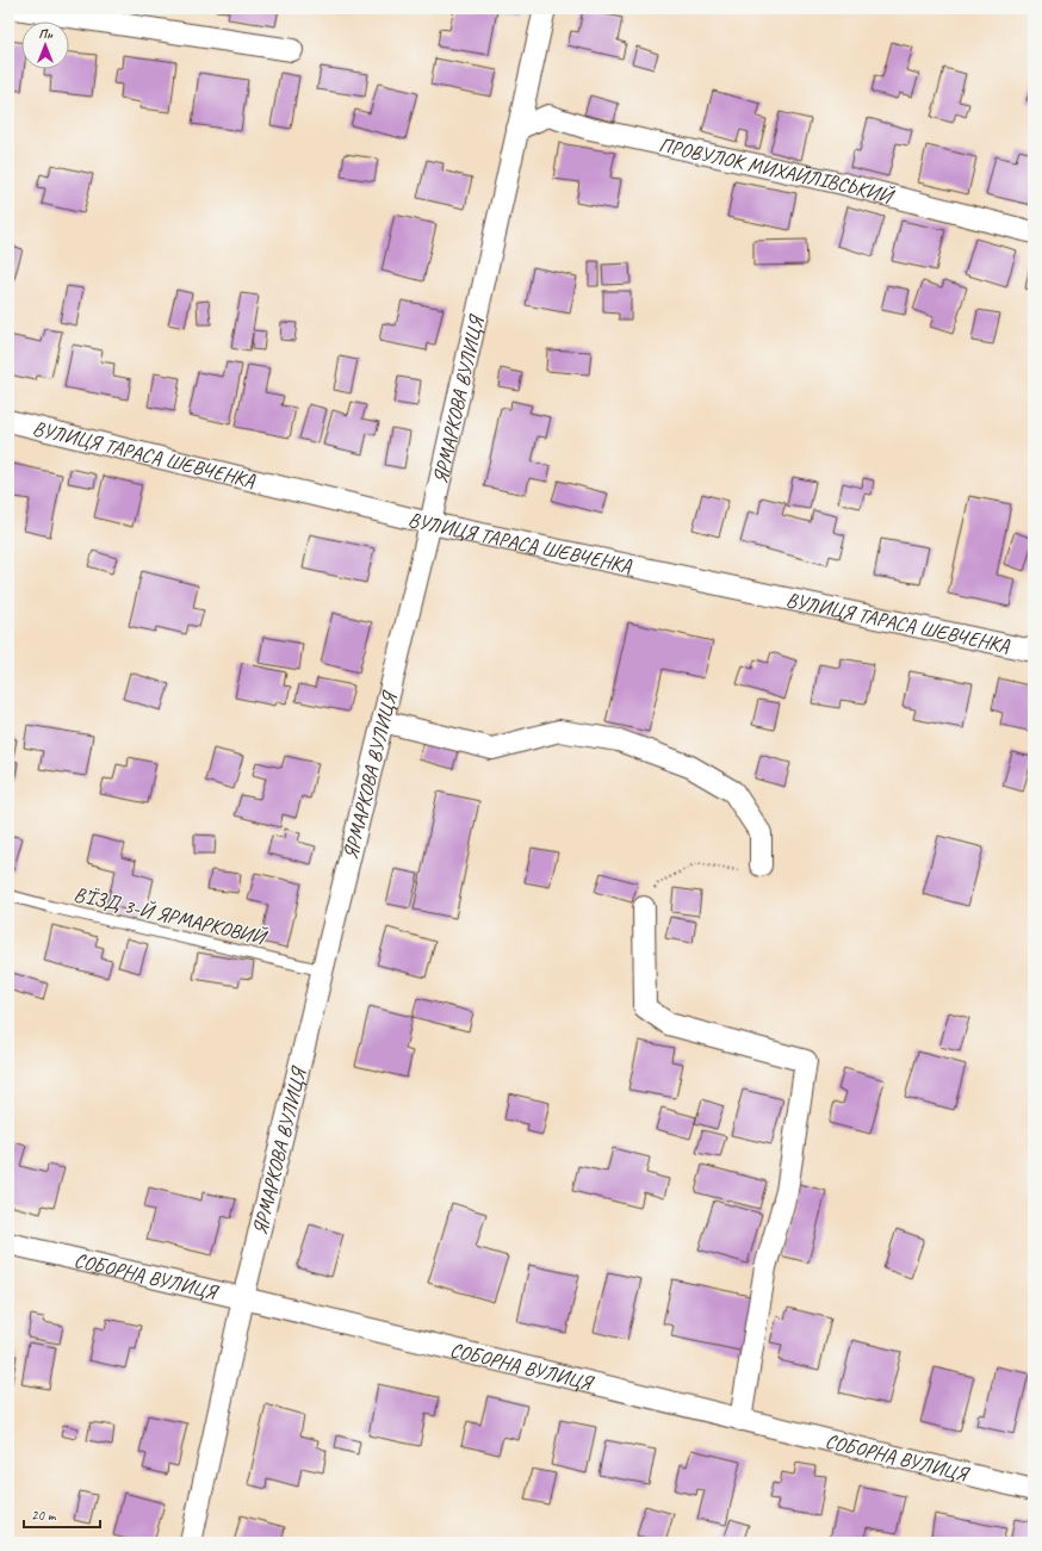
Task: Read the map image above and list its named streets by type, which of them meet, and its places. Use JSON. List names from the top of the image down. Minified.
{"streets":{"street":["ПРОВУЛОК МИХАЙЛІВСЬКИЙ","ЯРМАРКОВА ВУЛИЦЯ","ВУЛИЦЯ ТАРАСА ШЕВЧЕНКА","СОБОРНА ВУЛИЦЯ"],"lane":["В’ЇЗД 3-Й ЯРМАРКОВИЙ"]},"crossings":[["ПРОВУЛОК МИХАЙЛІВСЬКИЙ","ЯРМАРКОВА ВУЛИЦЯ"],["ЯРМАРКОВА ВУЛИЦЯ","ВУЛИЦЯ ТАРАСА ШЕВЧЕНКА"],["ЯРМАРКОВА ВУЛИЦЯ","В’ЇЗД 3-Й ЯРМАРКОВИЙ"],["ЯРМАРКОВА ВУЛИЦЯ","СОБОРНА ВУЛИЦЯ"]],"scale_bar":"20 m","north":"top"}
